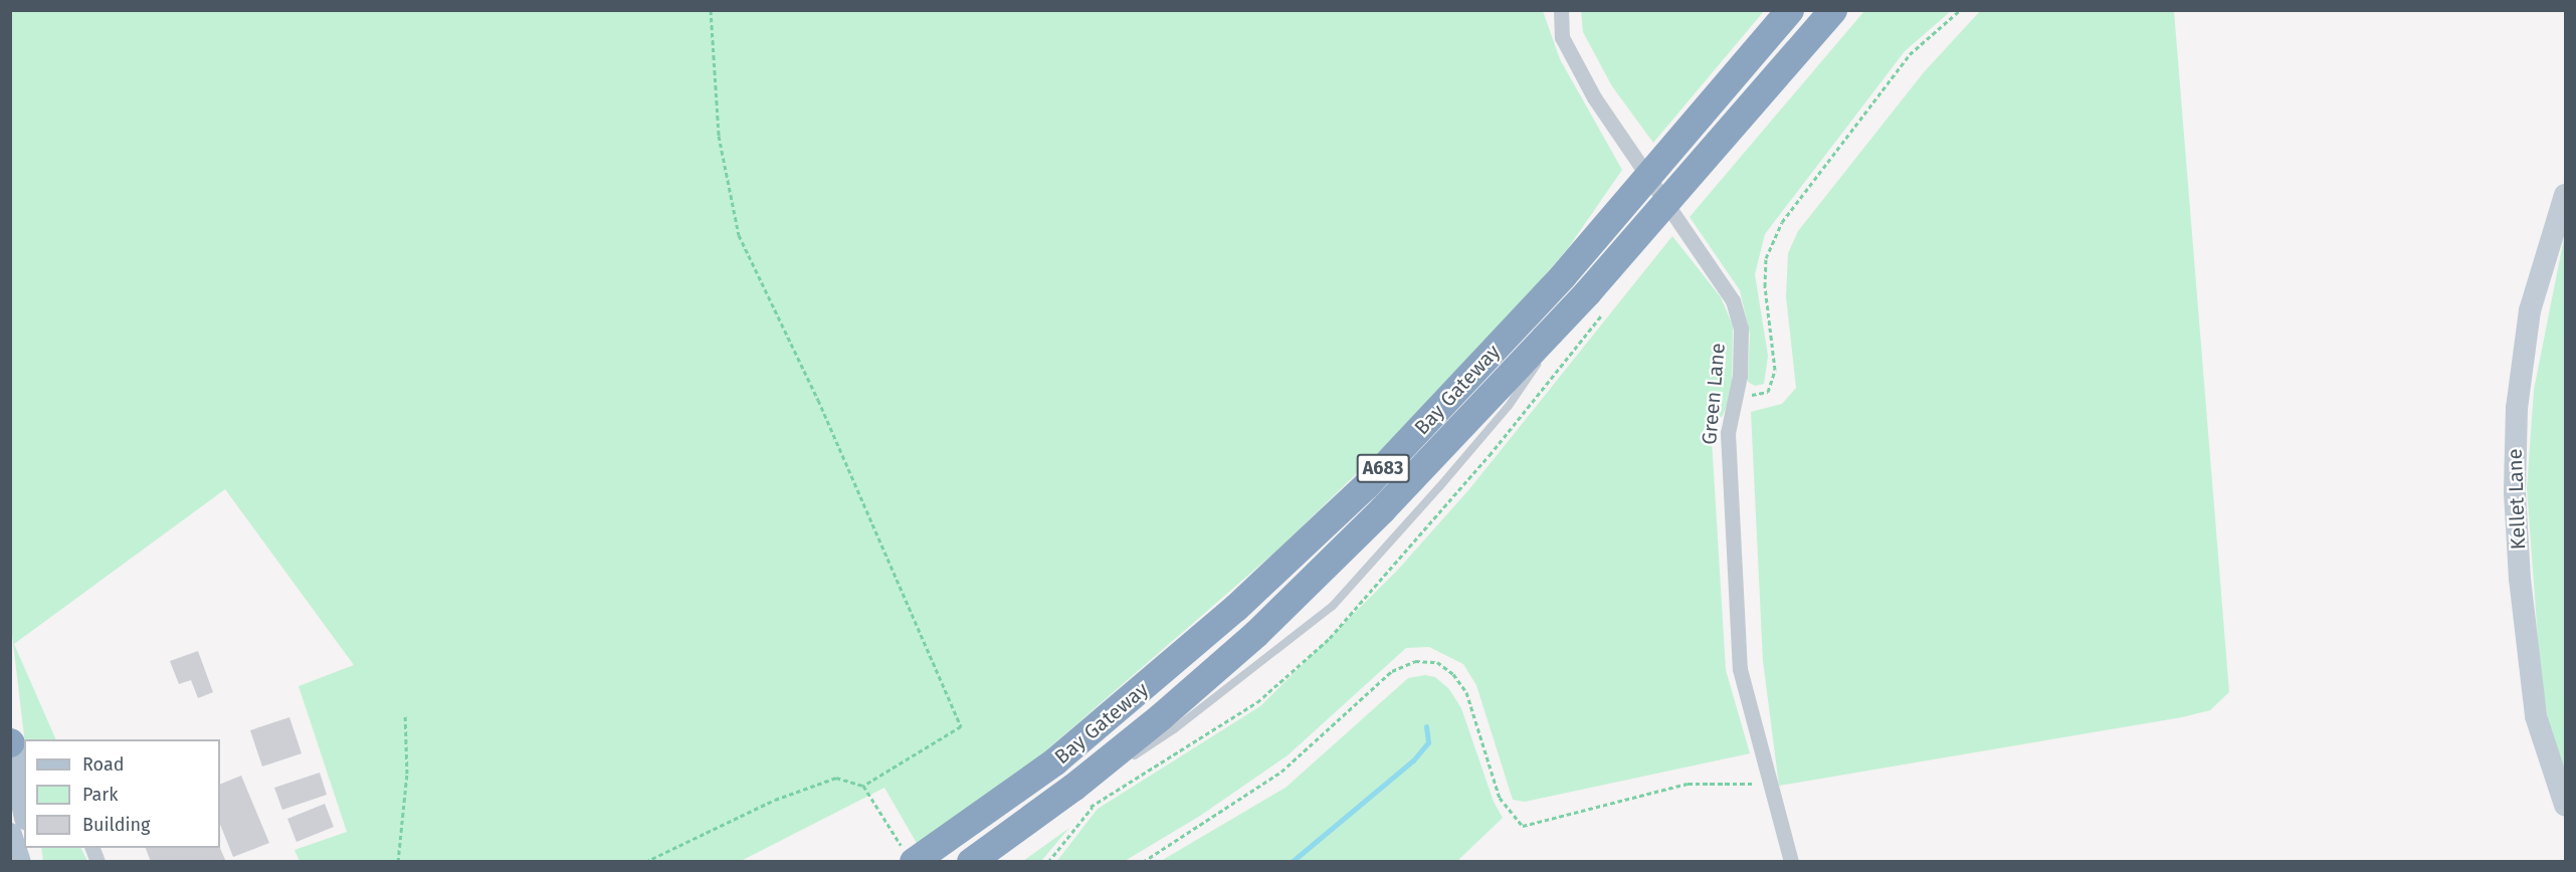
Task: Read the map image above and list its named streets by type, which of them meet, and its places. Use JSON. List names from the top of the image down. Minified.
{"streets":{"highway":["Bay Gateway","A683"],"street":["Green Lane","Kellet Lane"]},"legend":["Road","Park","Building"]}
